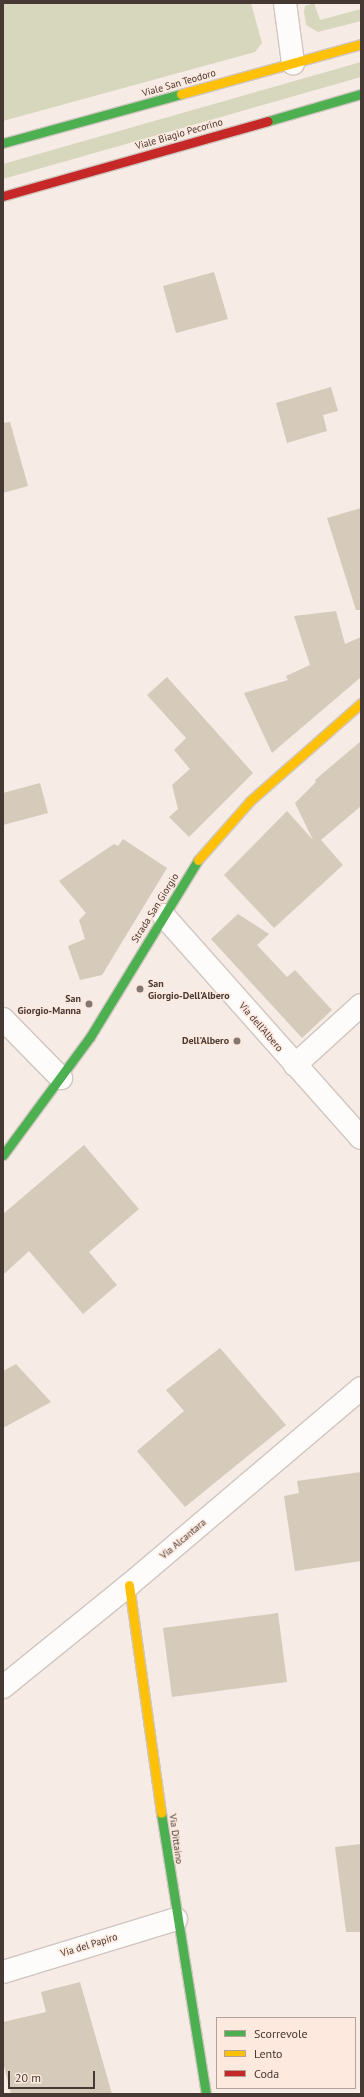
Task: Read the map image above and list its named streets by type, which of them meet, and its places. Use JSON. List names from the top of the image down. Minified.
{"streets":{"street":["Viale San Teodoro","Viale Biagio Pecorino","Strada San Giorgio","Via dell'Albero","Via Alcantara","Via Dittaino","Via del Papiro"]},"crossings":[["Strada San Giorgio","Via dell'Albero"],["Via Alcantara","Via Dittaino"],["Via Dittaino","Via del Papiro"]],"places":["San Giorgio-Dell'Albero","San Giorgio-Manna","Dell'Albero"],"legend":["Scorrevole","Lento","Coda"],"scale_bar":"20 m"}
